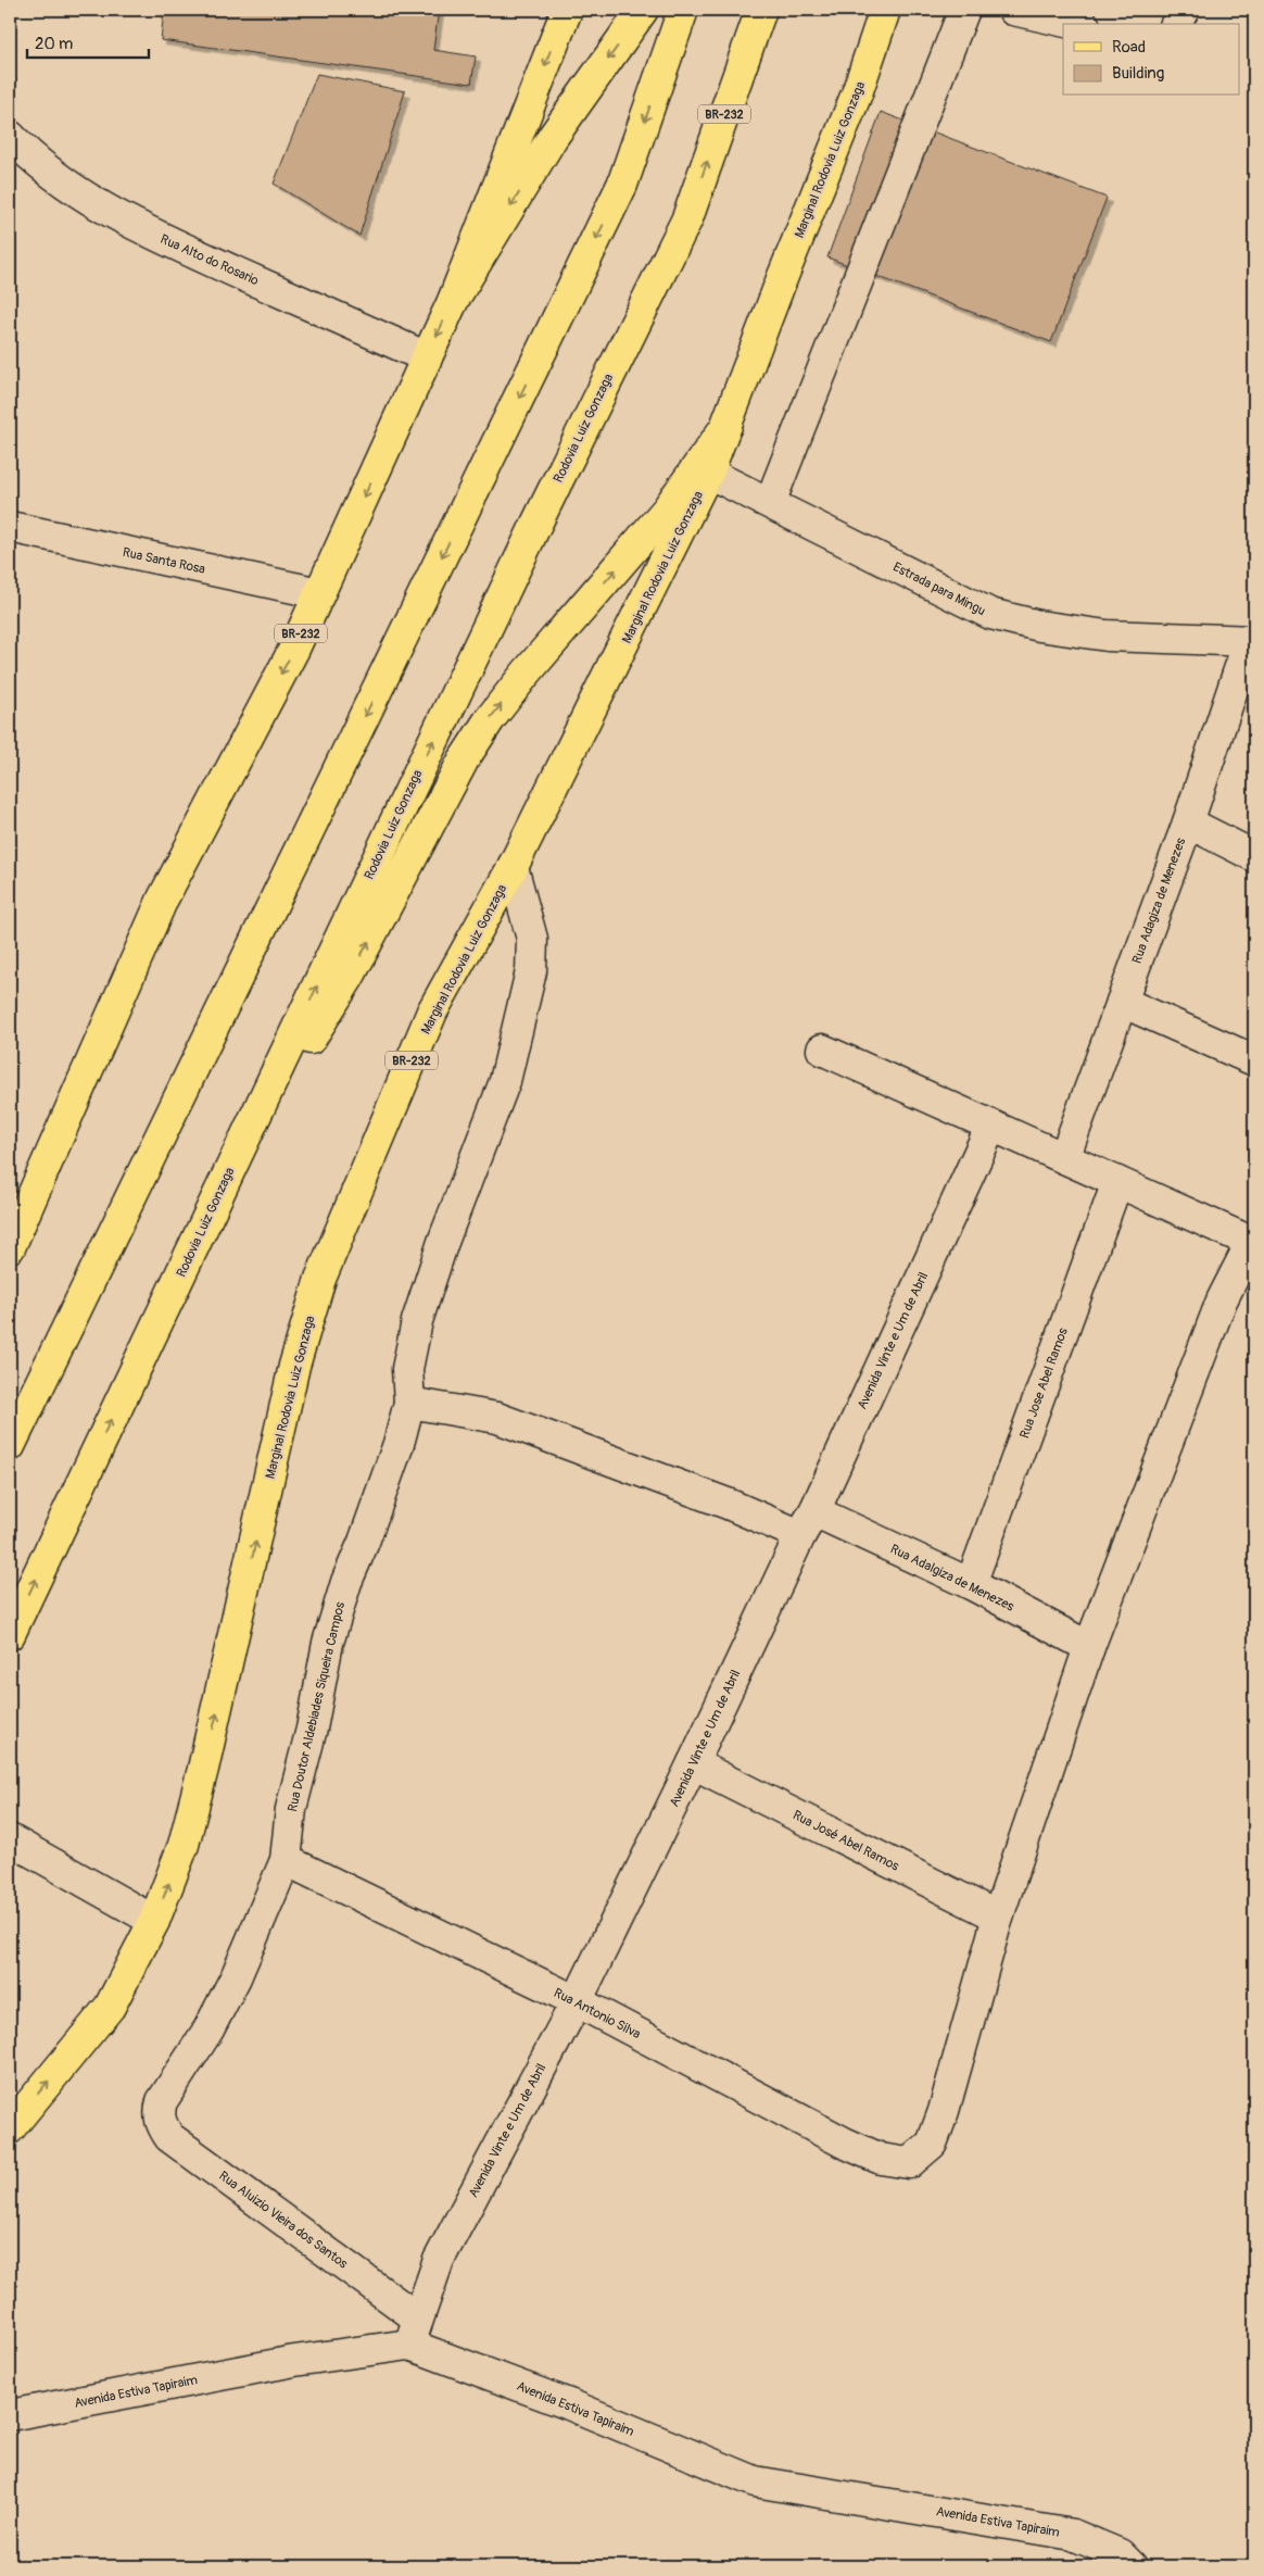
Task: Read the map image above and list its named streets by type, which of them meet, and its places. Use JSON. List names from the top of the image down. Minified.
{"streets":{"main road":["BR-232","Marginal Rodovia Luiz Gonzaga","Rodovia Luiz Gonzaga"],"street":["Rua Alto do Rosario","Rua Santa Rosa","Estrada para Mingu","Rua Adagiza de Menezes","Avenida Vinte e Um de Abril","Rua Jose Abel Ramos","Rua Adalgiza de Menezes","Rua Doutor Aldebiades Siqueira Campos","Rua José Abel Ramos","Rua Antonio Silva","Rua Aluizio Vieira dos Santos","Avenida Estiva Tapiraim"]},"crossings":[["BR-232","Rua Alto do Rosario"],["BR-232","Rua Santa Rosa"],["Marginal Rodovia Luiz Gonzaga","Estrada para Mingu"],["Marginal Rodovia Luiz Gonzaga","Rua Doutor Aldebiades Siqueira Campos"],["Estrada para Mingu","Rua Adagiza de Menezes"],["Avenida Vinte e Um de Abril","Rua Adalgiza de Menezes"],["Avenida Vinte e Um de Abril","Rua José Abel Ramos"],["Avenida Vinte e Um de Abril","Rua Antonio Silva"],["Avenida Vinte e Um de Abril","Rua Aluizio Vieira dos Santos"],["Avenida Vinte e Um de Abril","Avenida Estiva Tapiraim"],["Rua Jose Abel Ramos","Rua Adalgiza de Menezes"],["Rua Adalgiza de Menezes","Rua Doutor Aldebiades Siqueira Campos"],["Rua Doutor Aldebiades Siqueira Campos","Rua Antonio Silva"],["Rua Doutor Aldebiades Siqueira Campos","Rua Aluizio Vieira dos Santos"],["Rua José Abel Ramos","Rua Antonio Silva"],["Rua Aluizio Vieira dos Santos","Avenida Estiva Tapiraim"]],"legend":["Road","Building"],"scale_bar":"20 m"}
